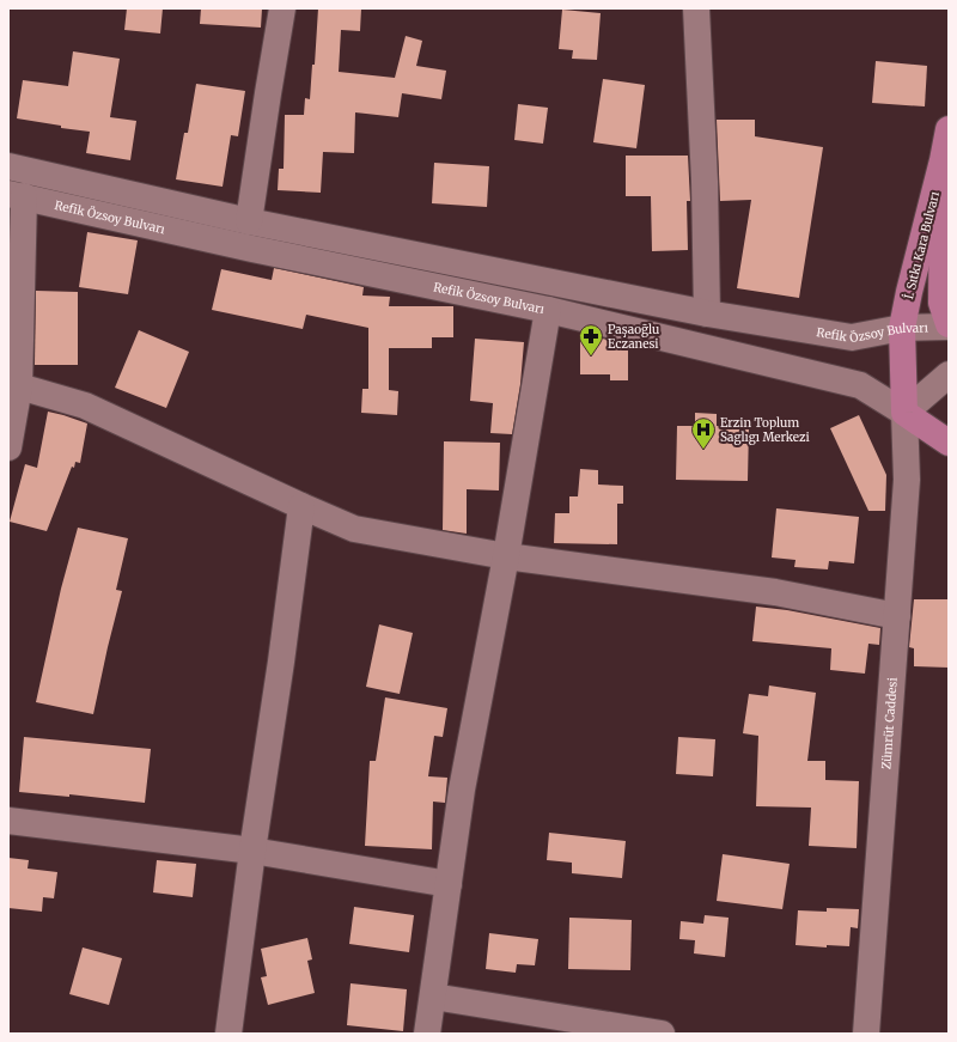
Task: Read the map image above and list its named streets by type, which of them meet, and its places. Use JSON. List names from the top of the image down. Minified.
{"streets":{"main road":["İ. Sıtkı Kara Bulvarı"],"street":["Refik Özsoy Bulvarı","Zümrüt Caddesi"]},"crossings":[["Refik Özsoy Bulvarı","İ. Sıtkı Kara Bulvarı"],["Refik Özsoy Bulvarı","Zümrüt Caddesi"],["İ. Sıtkı Kara Bulvarı","Zümrüt Caddesi"]],"places":{"pharmacy":["Paşaoğlu Eczanesi"],"hospital":["Erzin Toplum Saglıgı Merkezi"]}}
